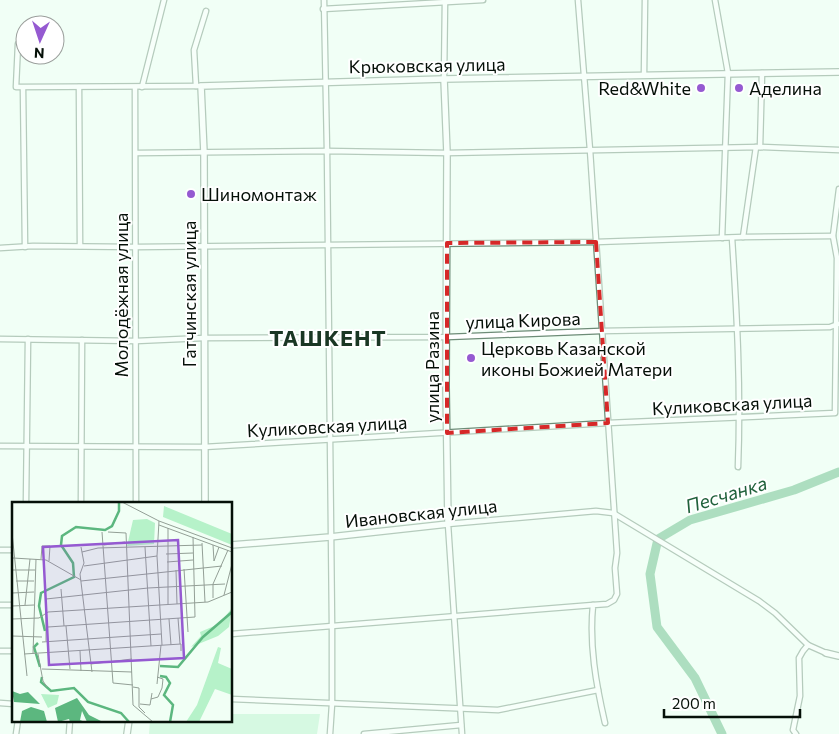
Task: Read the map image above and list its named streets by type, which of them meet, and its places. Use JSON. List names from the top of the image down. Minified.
{"streets":{"street":["Крюковская улица","Гатчинская улица","Молодёжная улица","улица Кирова","улица Разина","Куликовская улица","Ивановская улица"]},"crossings":[["Крюковская улица","Гатчинская улица"],["Крюковская улица","Молодёжная улица"],["Крюковская улица","улица Разина"],["Гатчинская улица","улица Кирова"],["Гатчинская улица","Куликовская улица"],["Молодёжная улица","улица Кирова"],["Молодёжная улица","Куликовская улица"],["улица Кирова","улица Разина"],["улица Кирова","Куликовская улица"],["улица Разина","Куликовская улица"],["улица Разина","Ивановская улица"]],"districts":["ТАШКЕНТ"],"water":["Песчанка"],"places":["Red&White","Аделина","Шиномонтаж","Церковь Казанской иконы Божией Матери"],"scale_bar":"200 m","north":"bottom"}
